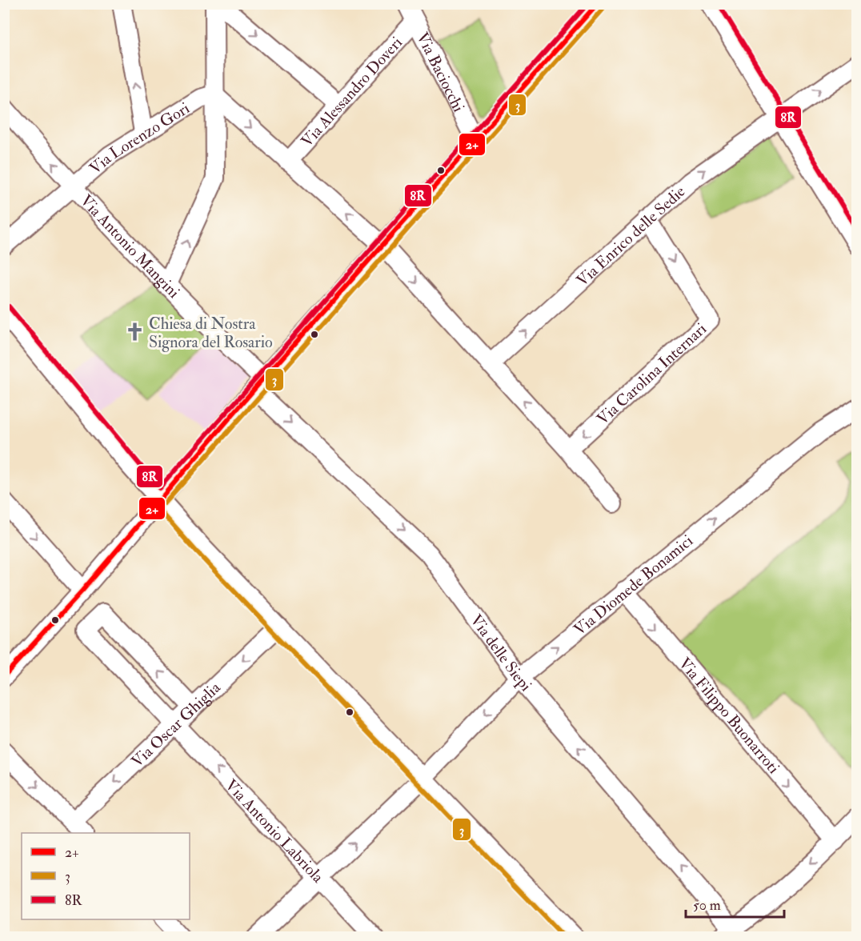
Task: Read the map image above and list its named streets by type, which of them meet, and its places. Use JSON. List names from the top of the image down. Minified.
{"streets":{"street":["Via Baciocchi","Via Alessandro Doveri","Via Lorenzo Gori","Via Enrico delle Sedie","Via Antonio Mangini","Via Carolina Internari","Via Diomede Bonamici","Via delle Siepi","Via Filippo Buonarroti","Via Oscar Ghiglia","Via Antonio Labriola"]},"crossings":[["Via Baciocchi","Via Alessandro Doveri"],["Via Lorenzo Gori","Via Antonio Mangini"],["Via Enrico delle Sedie","Via Carolina Internari"],["Via Antonio Mangini","Via delle Siepi"],["Via Diomede Bonamici","Via delle Siepi"],["Via Diomede Bonamici","Via Filippo Buonarroti"],["Via Diomede Bonamici","Via Antonio Labriola"],["Via Oscar Ghiglia","Via Antonio Labriola"]],"one_way":["Via Enrico delle Sedie","Via Filippo Buonarroti"],"places":{"church":["Chiesa di Nostra Signora del Rosario"]},"lines":["transit line 2+","transit line 8R","transit line 3"],"legend":["2+","3","8R"],"scale_bar":"50 m"}
